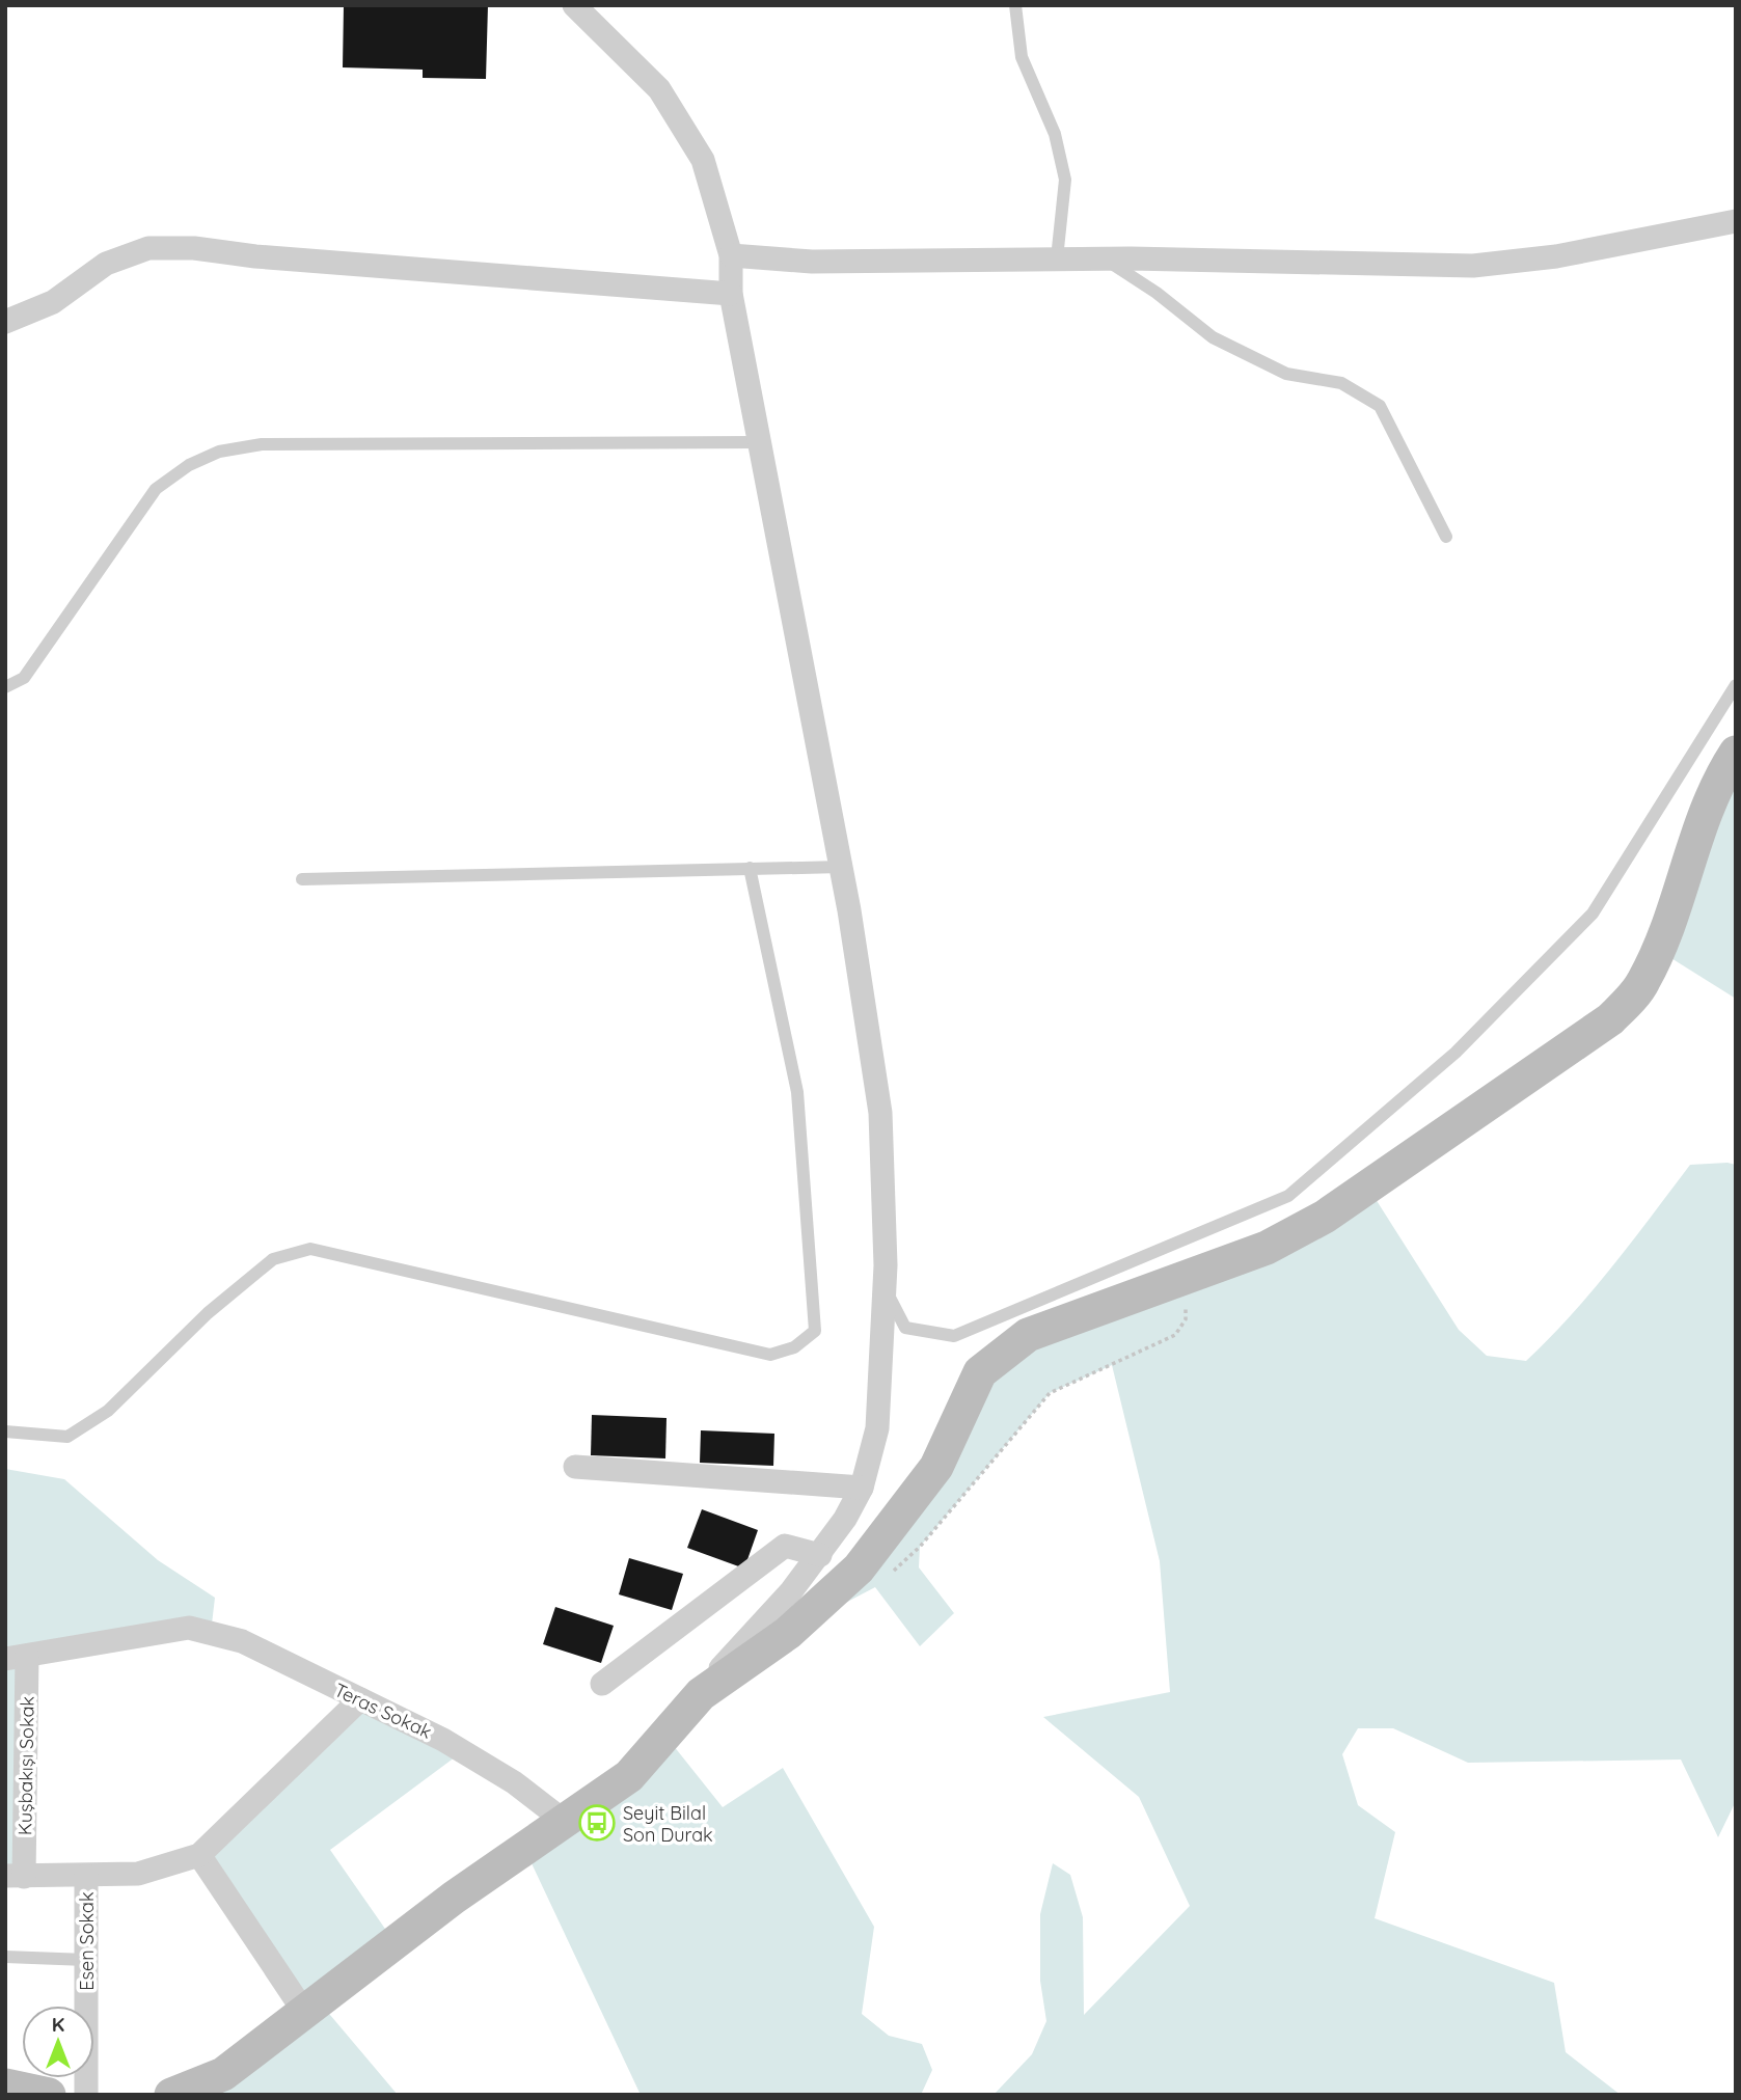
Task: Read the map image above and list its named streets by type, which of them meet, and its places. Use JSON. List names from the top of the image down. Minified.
{"streets":{"street":["Teras Sokak","Kuşbakışı Sokak","Esen Sokak"]},"crossings":[["Teras Sokak","Kuşbakışı Sokak"]],"places":{"bus stop":["Seyit Bilal Son Durak"]},"north":"top"}
